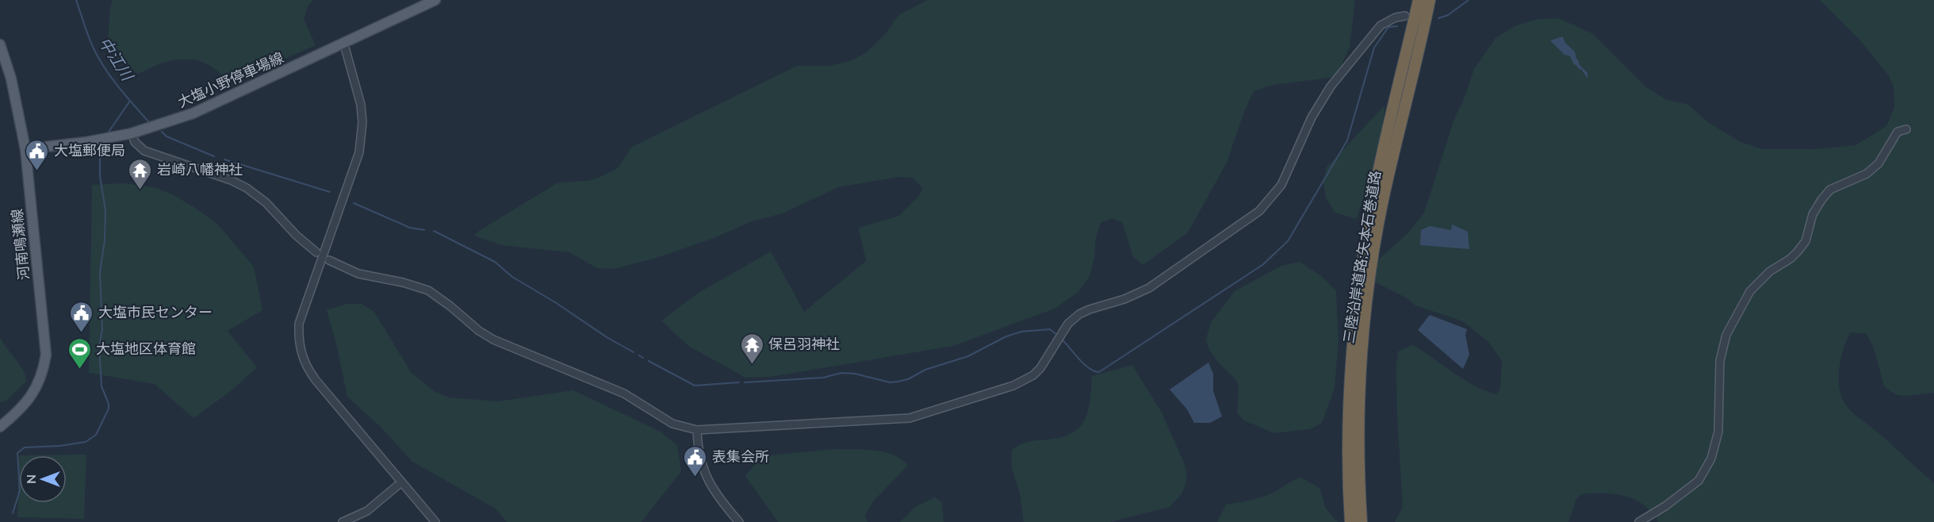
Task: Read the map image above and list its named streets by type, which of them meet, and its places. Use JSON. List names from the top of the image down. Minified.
{"streets":{"highway":["三陸沿岸道路;矢本石巻道路"],"main road":["大塩小野停車場線","河南鳴瀬線"]},"crossings":[["大塩小野停車場線","河南鳴瀬線"]],"water":["中江川"],"places":{"public building":["大塩郵便局","大塩市民センター","表集会所"],"temple":["岩崎八幡神社","保呂羽神社"],"sports":["大塩地区体育館"]},"north":"left"}
